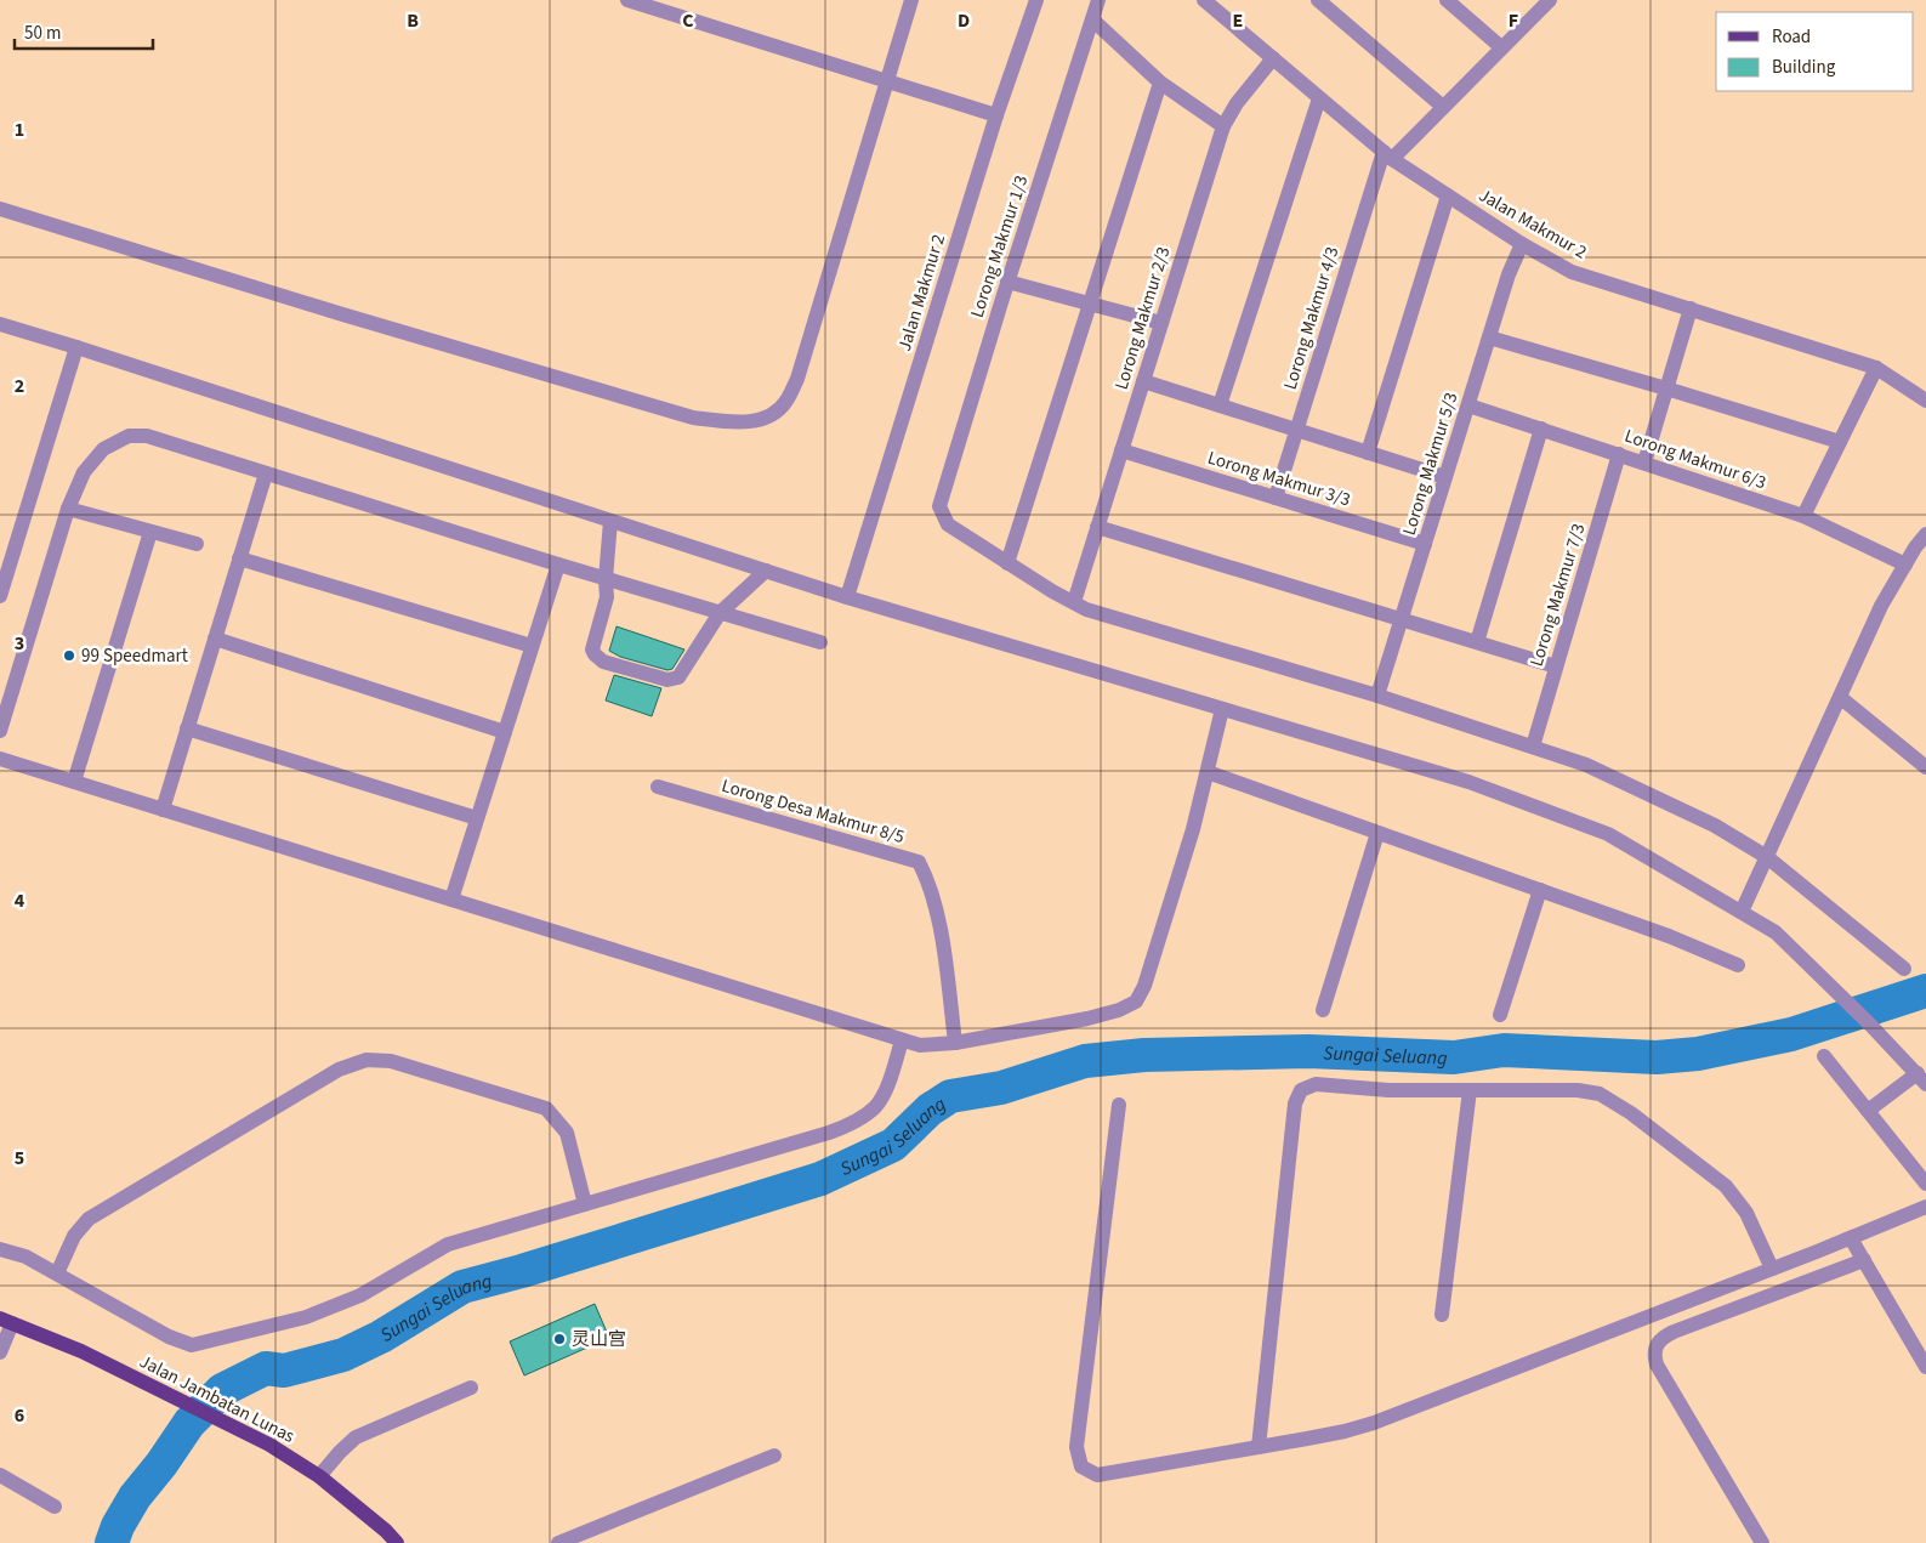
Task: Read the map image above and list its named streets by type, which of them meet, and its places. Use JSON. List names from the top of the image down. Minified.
{"streets":{"main road":["Jalan Jambatan Lunas"],"street":["Jalan Makmur 2","Lorong Makmur 1/3","Lorong Makmur 2/3","Lorong Makmur 4/3","Lorong Makmur 6/3","Lorong Makmur 5/3","Lorong Makmur 3/3","Lorong Makmur 7/3","Lorong Desa Makmur 8/5"]},"crossings":[["Jalan Makmur 2","Lorong Makmur 2/3"],["Jalan Makmur 2","Lorong Makmur 4/3"],["Jalan Makmur 2","Lorong Makmur 5/3"],["Lorong Makmur 2/3","Lorong Makmur 3/3"],["Lorong Makmur 4/3","Lorong Makmur 3/3"],["Lorong Makmur 6/3","Lorong Makmur 5/3"],["Lorong Makmur 6/3","Lorong Makmur 7/3"],["Lorong Makmur 5/3","Lorong Makmur 3/3"]],"water":["Sungai Seluang"],"places":["99 Speedmart","灵山宫"],"legend":["Road","Building"],"scale_bar":"50 m","grid":{"columns":["B","C","D","E","F"],"rows":["1","2","3","4","5","6"]}}
